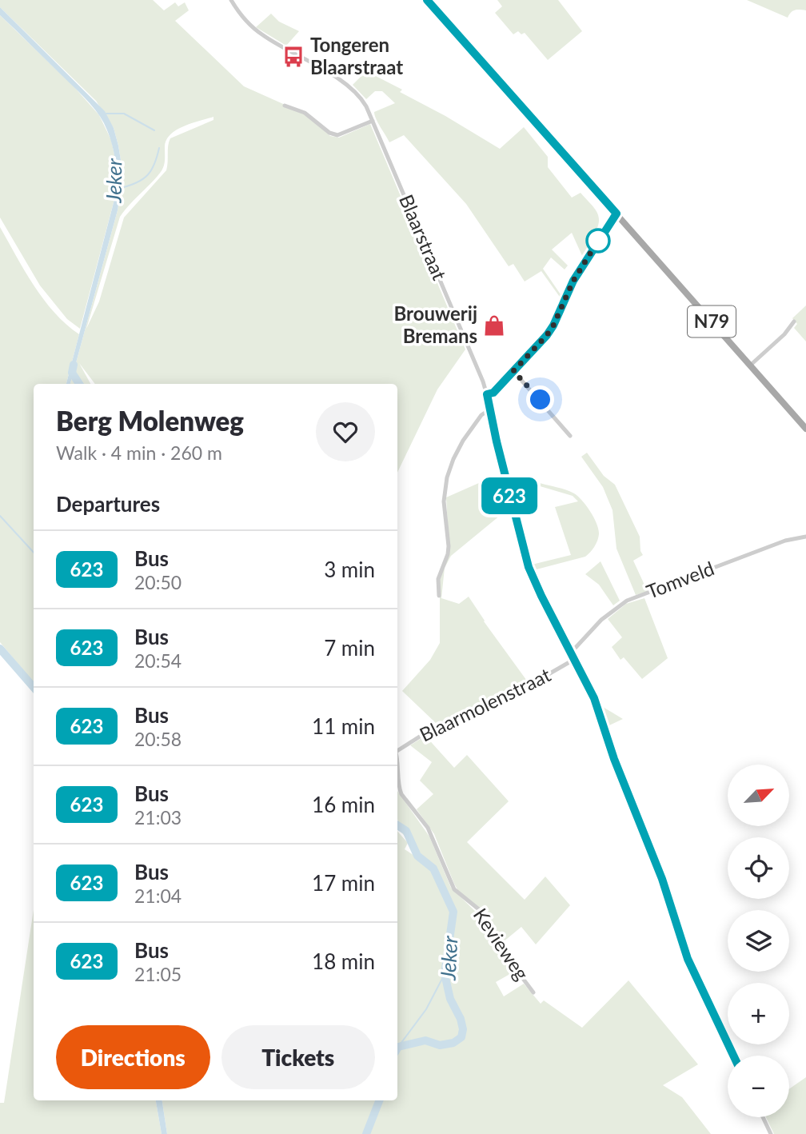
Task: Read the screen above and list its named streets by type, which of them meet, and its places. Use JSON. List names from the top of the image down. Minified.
{"streets":{"main road":["N79"],"street":["Blaarstraat","Tomveld","Blaarmolenstraat","Kevieweg"]},"crossings":[["Blaarstraat","Tomveld"],["Blaarstraat","Blaarmolenstraat"]],"water":["Jeker"],"places":{"bus stop":["Tongeren Blaarstraat"],"shop":["Brouwerij Bremans"]},"lines":["bus line 623"],"north":"top right","page":{"on_map":"623","heading":[["Berg Molenweg","Walk · 4 min · 260 m"],"Departures"],"list":[{"mark":"623","name":"Bus","note":"20:50","value":"3 min"},{"mark":"623","name":"Bus","note":"20:54","value":"7 min"},{"mark":"623","name":"Bus","note":"20:58","value":"11 min"},{"mark":"623","name":"Bus","note":"21:03","value":"16 min"},{"mark":"623","name":"Bus","note":"21:04","value":"17 min"},{"mark":"623","name":"Bus","note":"21:05","value":"18 min"}],"map_buttons":["+","−"],"buttons":["Directions","Tickets"]}}
